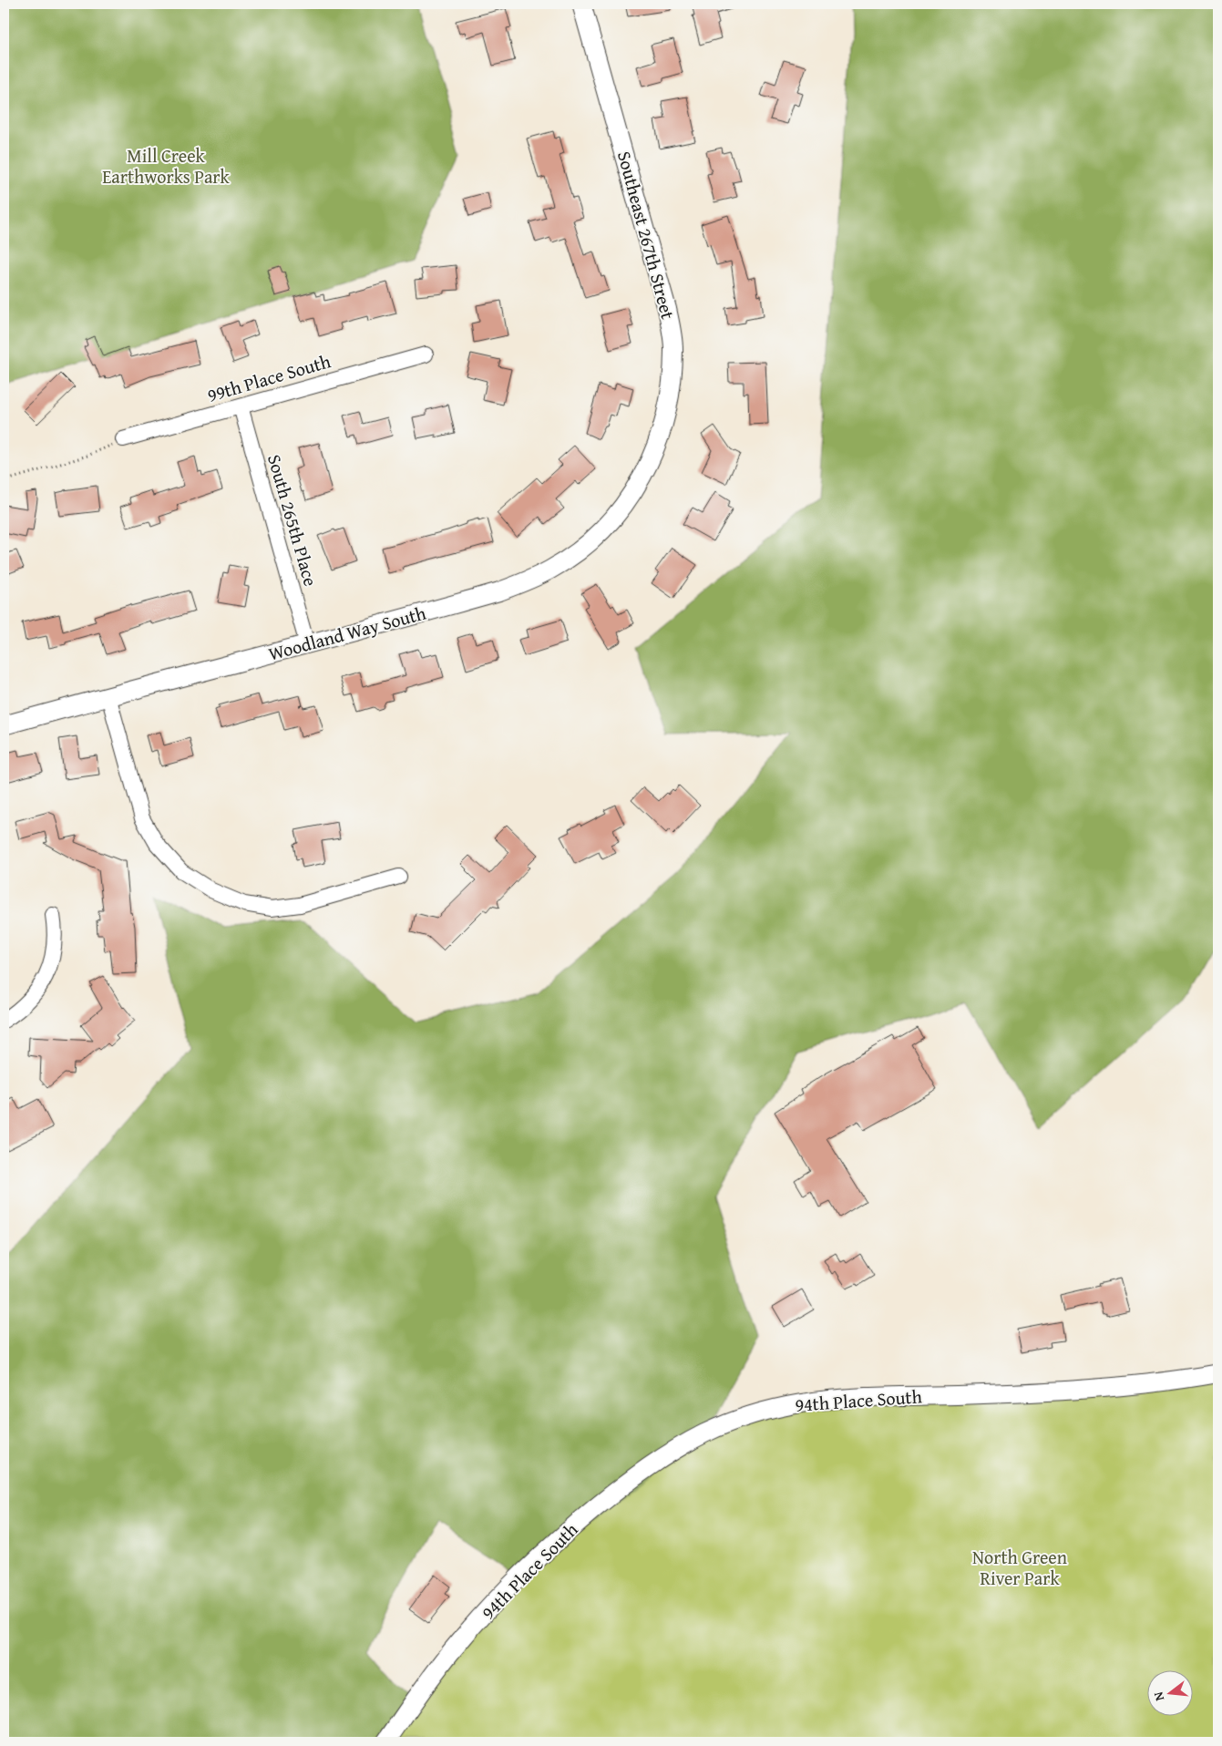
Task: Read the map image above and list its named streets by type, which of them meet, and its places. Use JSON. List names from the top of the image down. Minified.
{"streets":{"street":["Southeast 267th Street","99th Place South","South 265th Place","Woodland Way South","94th Place South"]},"crossings":[["Southeast 267th Street","Woodland Way South"],["99th Place South","South 265th Place"],["South 265th Place","Woodland Way South"]],"parks":["Mill Creek Earthworks Park","North Green River Park"],"north":"left"}
